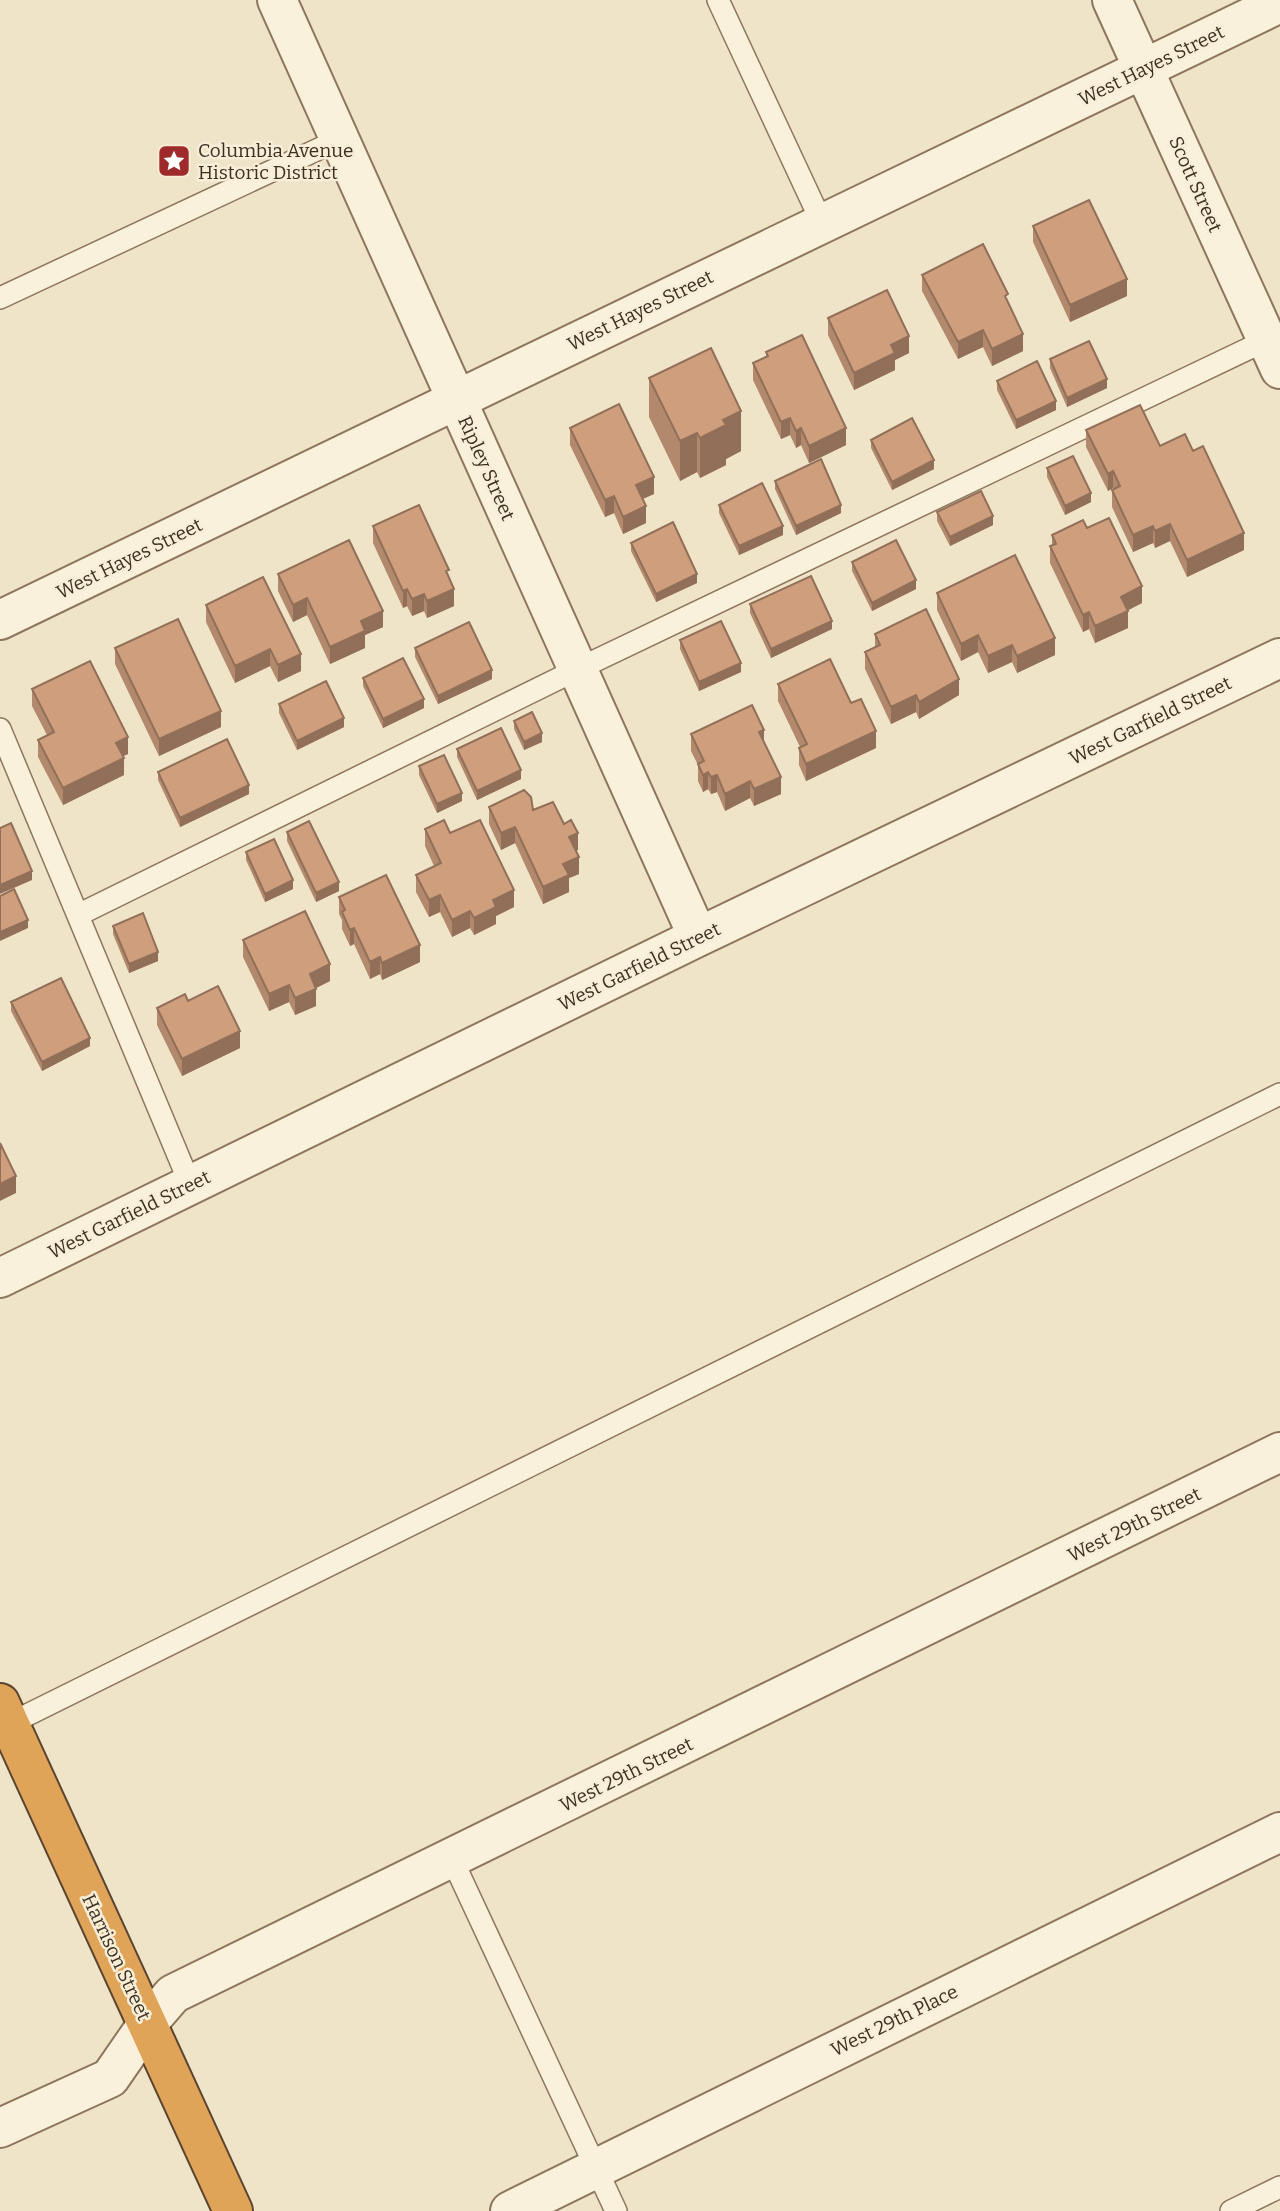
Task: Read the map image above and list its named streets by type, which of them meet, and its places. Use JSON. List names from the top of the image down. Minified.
{"streets":{"highway":["Harrison Street"],"street":["West Hayes Street","Scott Street","Ripley Street","West Garfield Street","West 29th Street","West 29th Place"]},"crossings":[["West Hayes Street","Scott Street"],["West Hayes Street","Ripley Street"],["Ripley Street","West Garfield Street"],["West 29th Street","Harrison Street"]],"places":{"place":["Columbia Avenue Historic District"]}}
